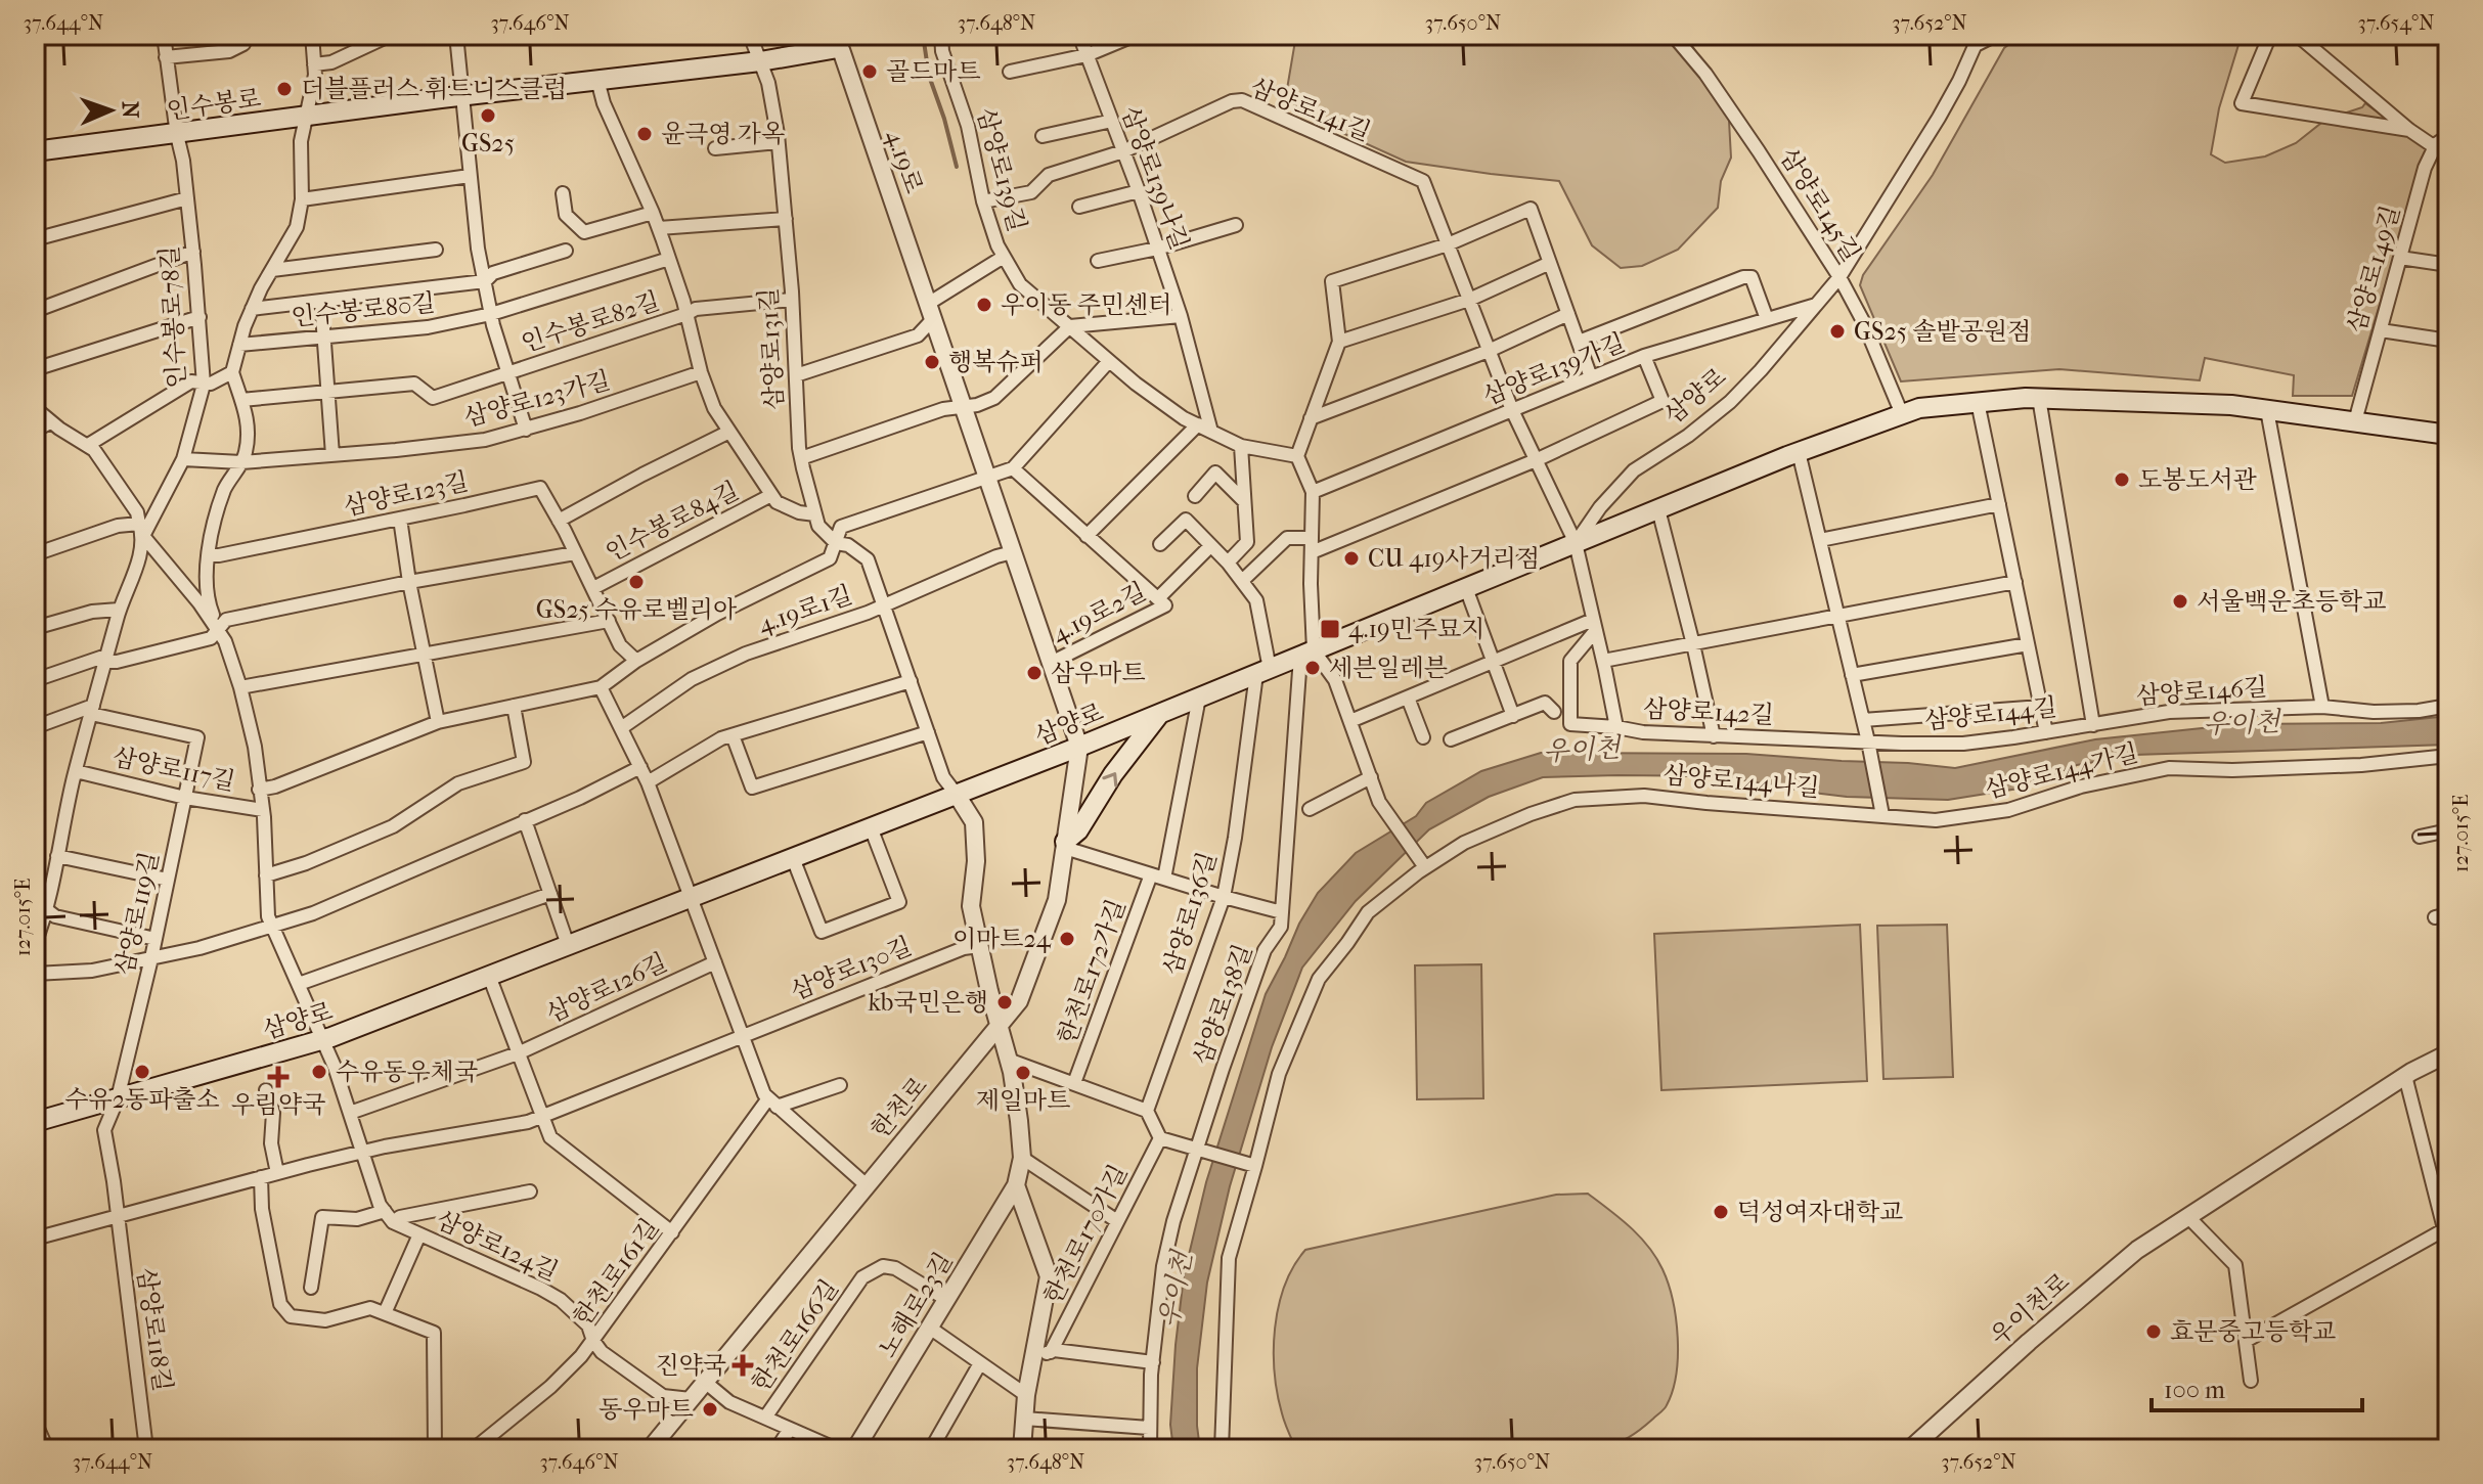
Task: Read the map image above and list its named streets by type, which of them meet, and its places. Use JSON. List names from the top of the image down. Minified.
{"streets":{"main road":["인수봉로","삼양로"],"street":["삼양로141길","4.19로","삼양로139길","삼양로139나길","삼양로145길","삼양로149길","인수봉로80길","인수봉로78길","인수봉로82길","삼양로131길","삼양로139가길","삼양로123가길","삼양로123길","인수봉로84길","4.19로1길","4.19로2길","삼양로146길","삼양로142길","삼양로144길","삼양로117길","삼양로144가길","삼양로144나길","삼양로119길","삼양로136길","삼양로130길","한천로172가길","삼양로126길","삼양로138길","한천로","한천로170가길","삼양로124길","한천로161길","노해로23길","우이천로","삼양로118길","한천로166길"]},"crossings":[["인수봉로","4.19로"],["인수봉로","인수봉로80길"],["인수봉로","인수봉로78길"],["인수봉로","인수봉로82길"],["인수봉로","삼양로131길"],["인수봉로","인수봉로84길"],["삼양로141길","삼양로139길"],["삼양로141길","삼양로139나길"],["삼양로141길","삼양로139가길"],["삼양로141길","삼양로"],["삼양로141길","삼양로142길"],["4.19로","삼양로"],["4.19로","4.19로1길"],["4.19로","4.19로2길"],["4.19로","한천로"],["삼양로139길","삼양로139나길"],["삼양로145길","삼양로"],["삼양로149길","삼양로"],["인수봉로80길","인수봉로82길"],["인수봉로78길","삼양로123가길"],["인수봉로78길","삼양로117길"],["인수봉로82길","삼양로123가길"],["인수봉로82길","인수봉로84길"],["삼양로131길","삼양로"],["삼양로131길","인수봉로84길"],["삼양로131길","4.19로1길"],["삼양로139가길","삼양로"],["삼양로","삼양로142길"],["삼양로","삼양로119길"],["삼양로","삼양로136길"],["삼양로","삼양로138길"],["삼양로","한천로"],["삼양로","삼양로118길"],["삼양로123가길","인수봉로84길"],["삼양로123길","인수봉로84길"],["삼양로146길","삼양로144길"],["삼양로142길","삼양로144길"],["삼양로117길","삼양로119길"],["삼양로144가길","삼양로144나길"],["삼양로119길","삼양로118길"],["한천로","삼양로124길"],["한천로","한천로166길"],["삼양로124길","한천로161길"],["노해로23길","한천로166길"]],"water":["우이천"],"places":{"other":["골드마트","더블플러스 휘트니스클럽","GS25","윤극영 가옥","우이동 주민센터","GS25 솔밭공원점","행복슈퍼","도봉도서관","CU 419사거리점","GS25 수유로벨리아","서울백운초등학교","세븐일레븐","삼우마트","이마트24","kb국민은행","수유2동파출소","수유동우체국","제일마트","덕성여자대학교","효문중고등학교","동우마트"],"transit":["4.19민주묘지"],"health":["우림약국","진약국"]},"scale_bar":"100 m","north":"right","coordinates":["37.644°N","37.646°N","37.648°N","37.650°N","37.652°N","37.654°N","127.015°E"]}
